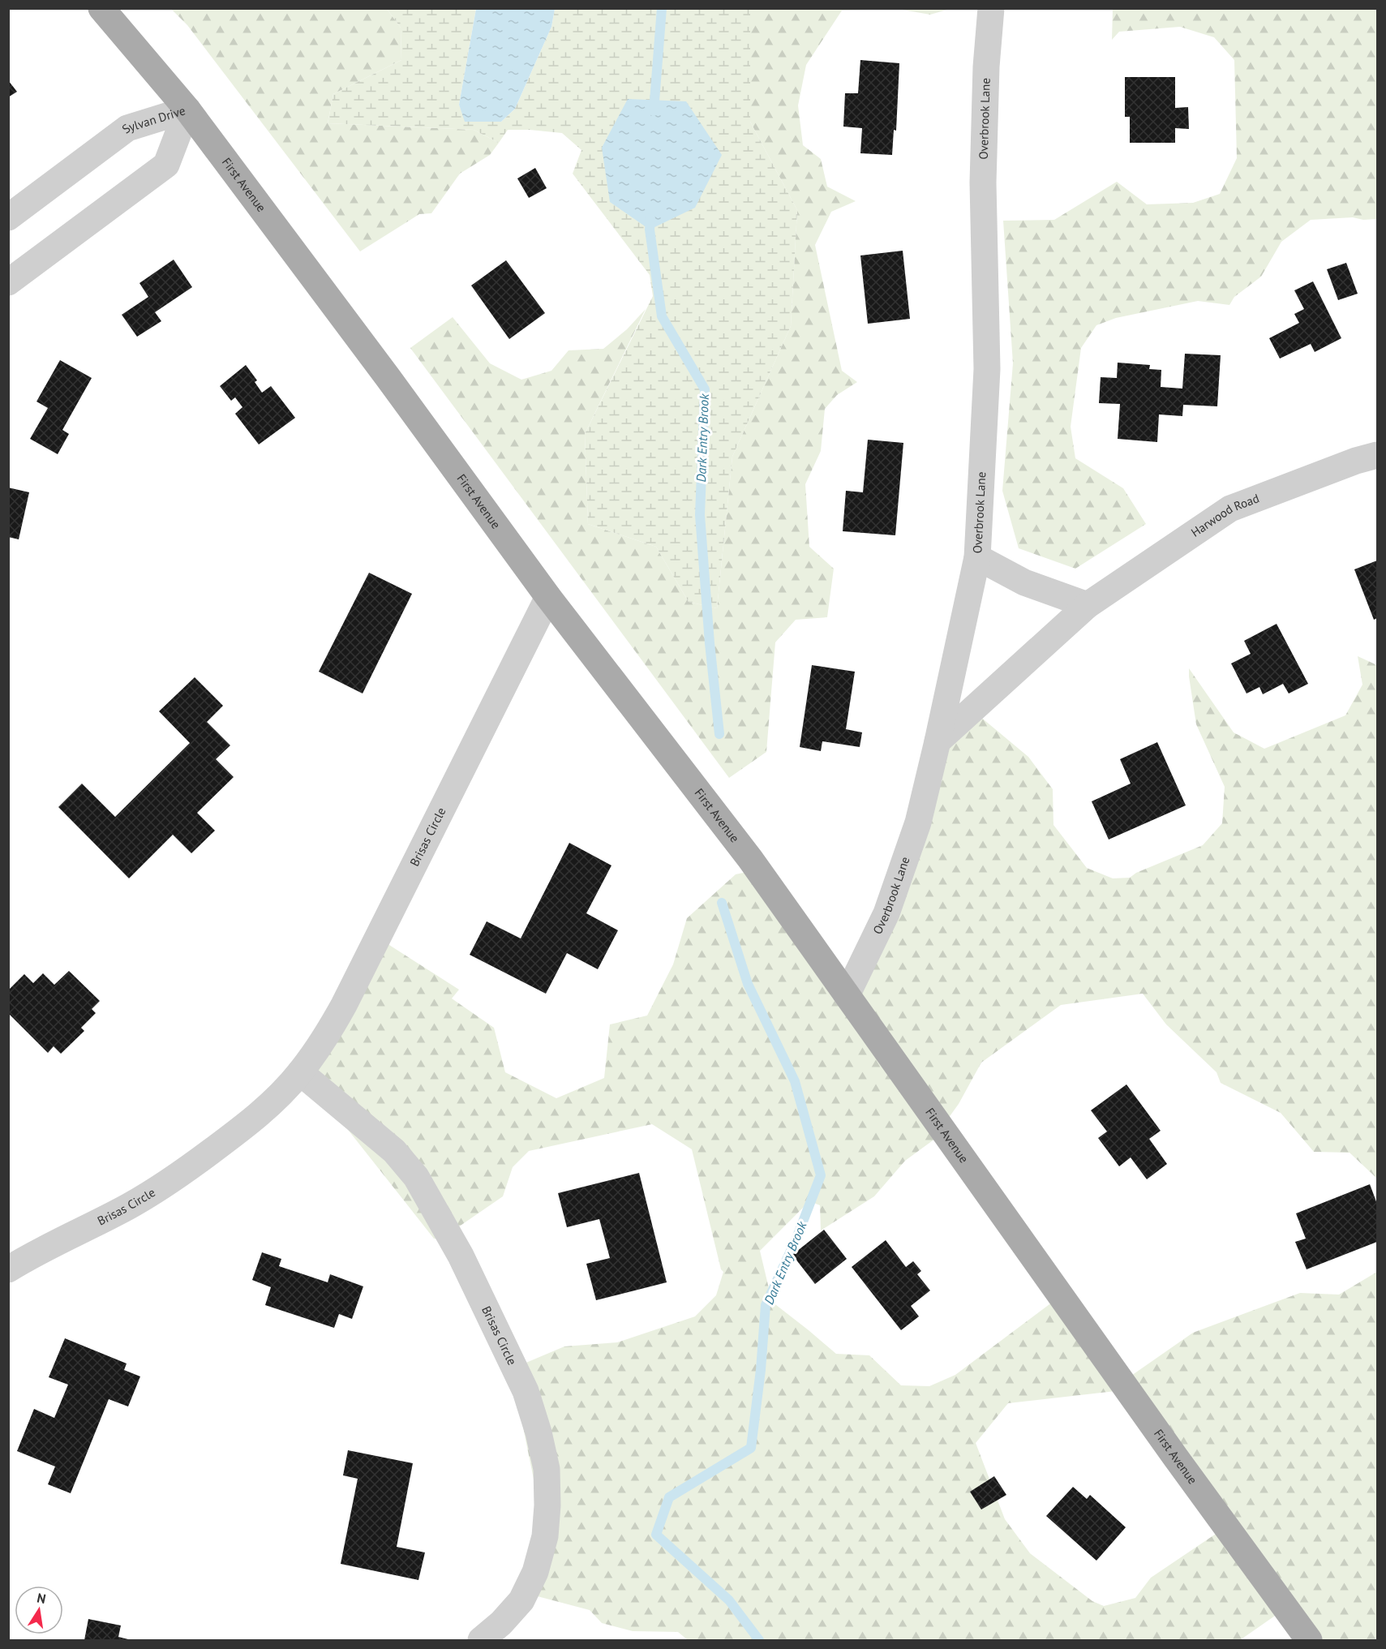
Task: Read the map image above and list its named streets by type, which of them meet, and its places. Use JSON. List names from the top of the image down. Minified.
{"streets":{"main road":["First Avenue"],"street":["Overbrook Lane","Sylvan Drive","Harwood Road","Brisas Circle"]},"crossings":[["Overbrook Lane","First Avenue"],["Overbrook Lane","Harwood Road"],["Sylvan Drive","First Avenue"],["First Avenue","Brisas Circle"]],"water":["Dark Entry Brook"],"north":"top"}
